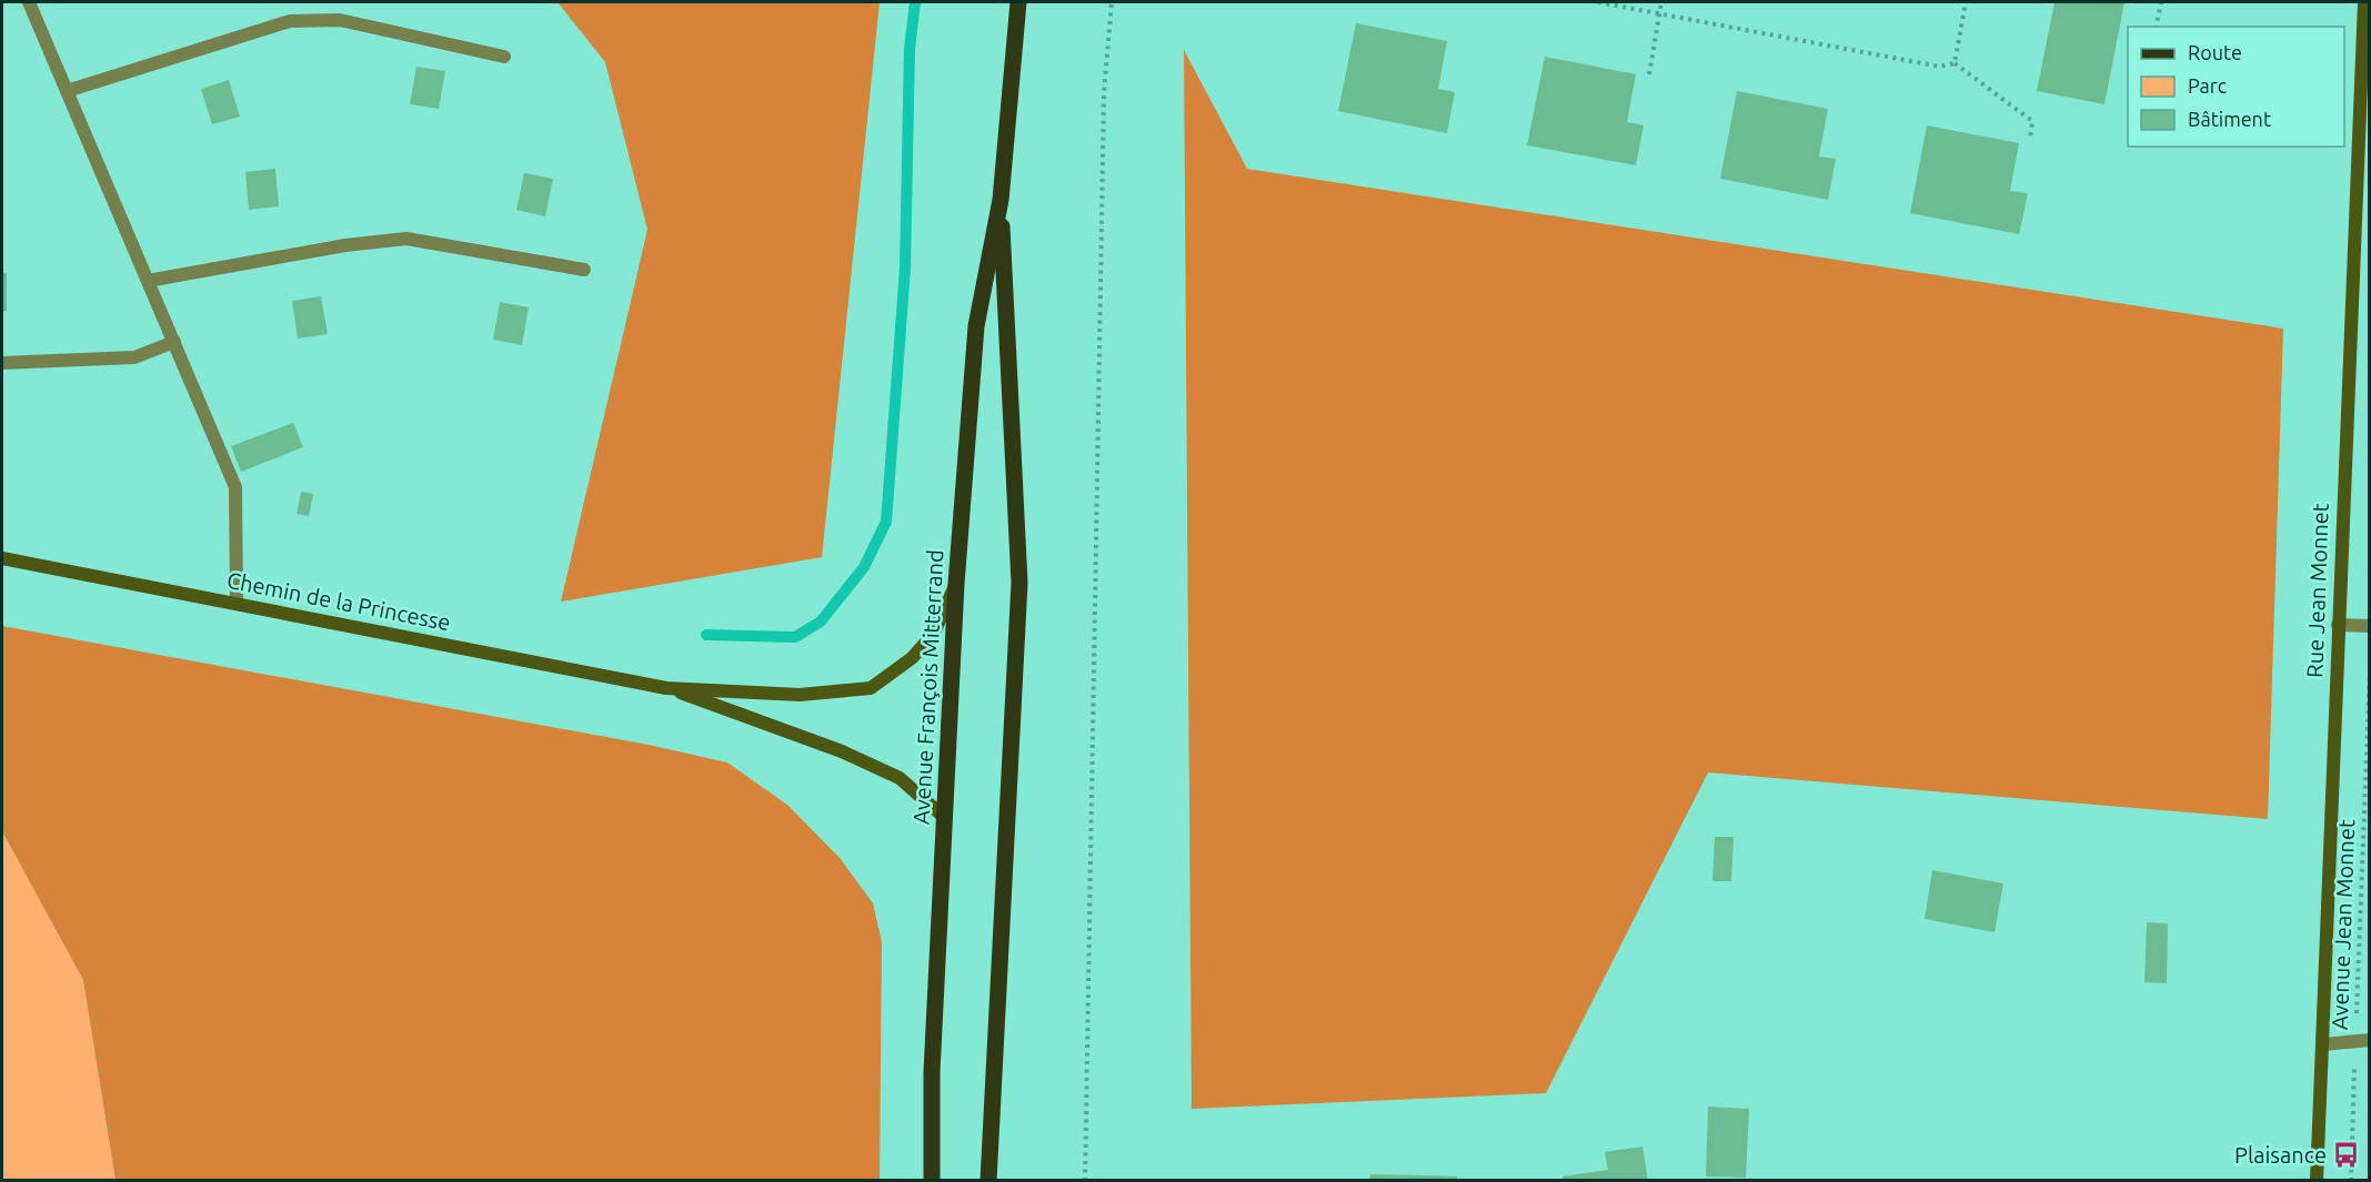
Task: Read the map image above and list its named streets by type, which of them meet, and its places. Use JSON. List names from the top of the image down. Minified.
{"streets":{"main road":["Avenue François Mitterrand"],"street":["Rue Jean Monnet","Chemin de la Princesse"],"path":["Avenue Jean Monnet"]},"crossings":[["Chemin de la Princesse","Avenue François Mitterrand"]],"places":{"bus stop":["Plaisance"]},"legend":["Route","Parc","Bâtiment"]}
